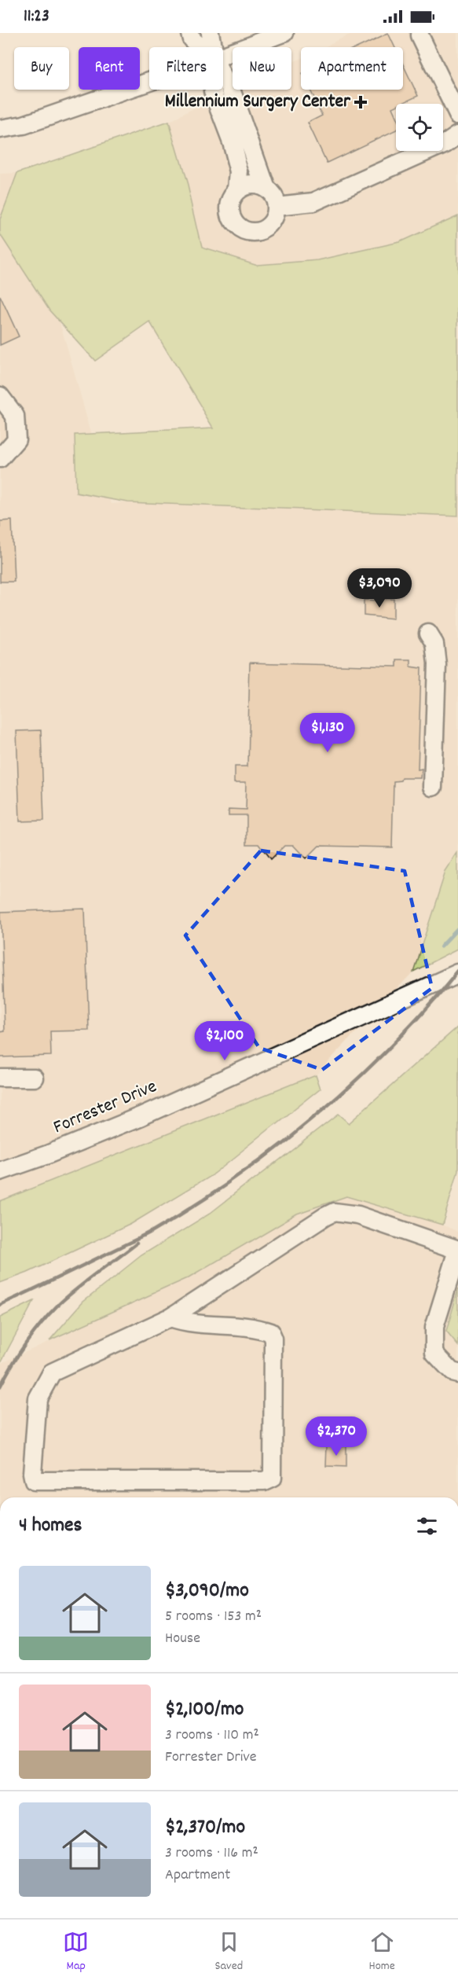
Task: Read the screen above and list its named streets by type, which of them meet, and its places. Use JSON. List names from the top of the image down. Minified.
{"streets":{"street":["Forrester Drive"]},"places":{"health":["Millennium Surgery Center"]},"page":{"status":"11:23","chip":["Buy","Rent","Filters","New","Apartment"],"price":["$3,090","$1,130","$2,100","$2,370"],"heading":"4 homes","list":[{"name":"$3,090/mo","note":"5 rooms · 153 m² · House"},{"name":"$2,100/mo","note":"3 rooms · 110 m² · Forrester Drive"},{"name":"$2,370/mo","note":"3 rooms · 116 m² · Apartment"}],"tabs":["Map","Saved","Home"]}}
